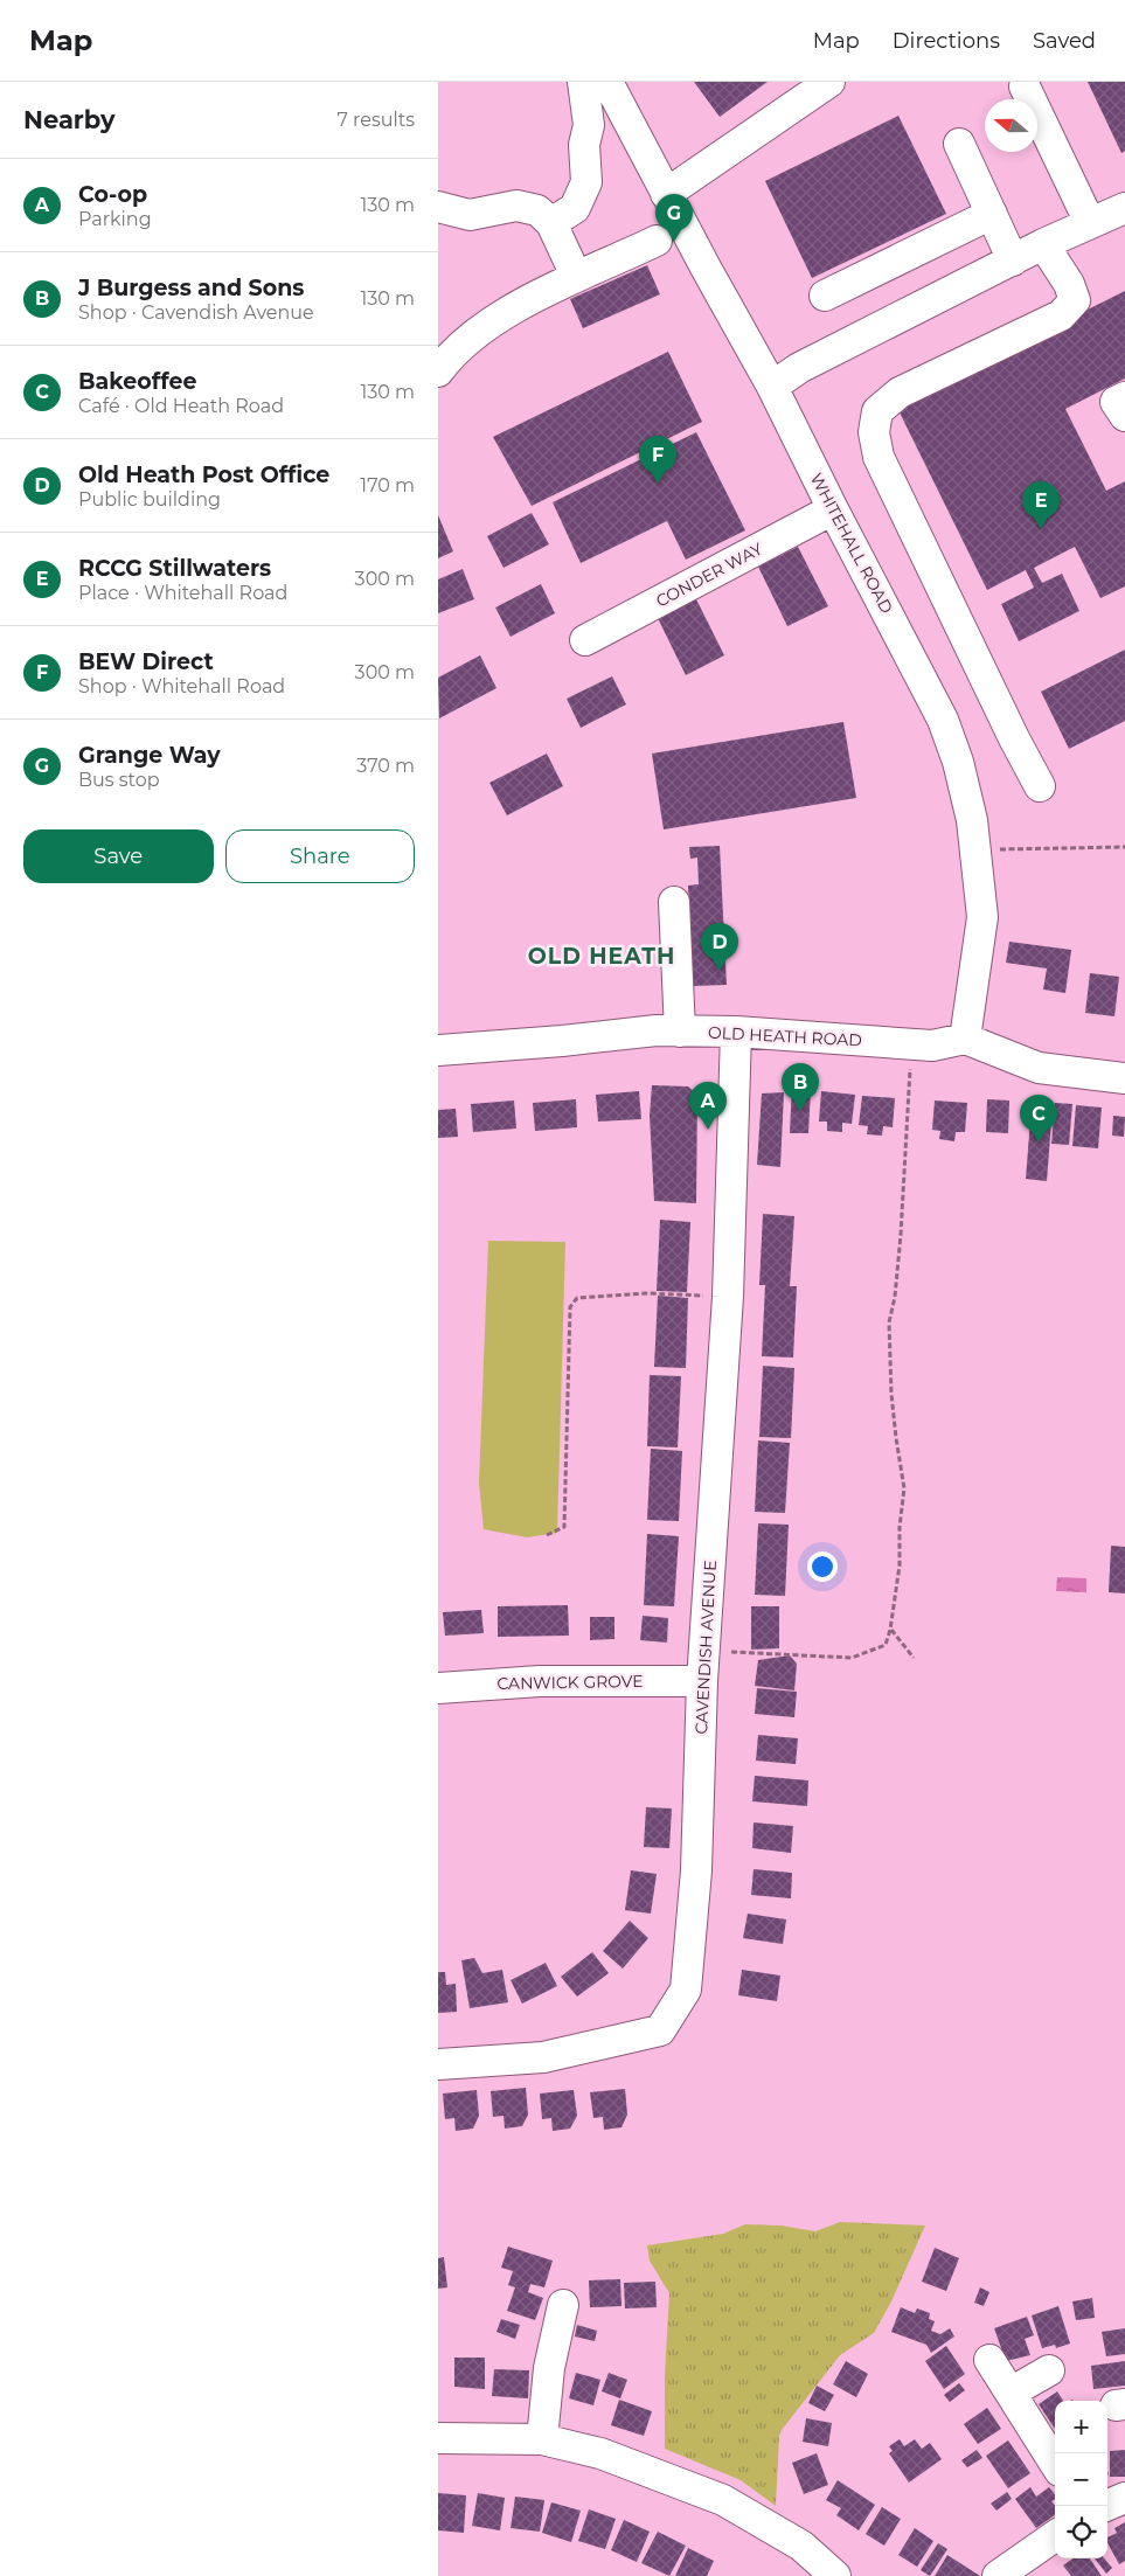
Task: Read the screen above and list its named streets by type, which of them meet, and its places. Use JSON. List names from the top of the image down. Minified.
{"streets":{"street":["WHITEHALL ROAD","CONDER WAY","OLD HEATH ROAD","CAVENDISH AVENUE","CANWICK GROVE"]},"crossings":[["WHITEHALL ROAD","CONDER WAY"],["WHITEHALL ROAD","OLD HEATH ROAD"],["OLD HEATH ROAD","CAVENDISH AVENUE"],["CAVENDISH AVENUE","CANWICK GROVE"]],"districts":["OLD HEATH"],"north":"left","page":{"header":"Map","nav":["Map","Directions","Saved"],"heading":["Nearby","7 results"],"list":[{"mark":"A","name":"Co-op","note":"Parking","value":"130 m"},{"mark":"B","name":"J Burgess and Sons","note":"Shop · Cavendish Avenue","value":"130 m"},{"mark":"C","name":"Bakeoffee","note":"Café · Old Heath Road","value":"130 m"},{"mark":"D","name":"Old Heath Post Office","note":"Public building","value":"170 m"},{"mark":"E","name":"RCCG Stillwaters","note":"Place · Whitehall Road","value":"300 m"},{"mark":"F","name":"BEW Direct","note":"Shop · Whitehall Road","value":"300 m"},{"mark":"G","name":"Grange Way","note":"Bus stop","value":"370 m"}],"pins":["G","F","E","D","B","A","C"],"buttons":["Save","Share"],"map_buttons":["+","−"]}}
